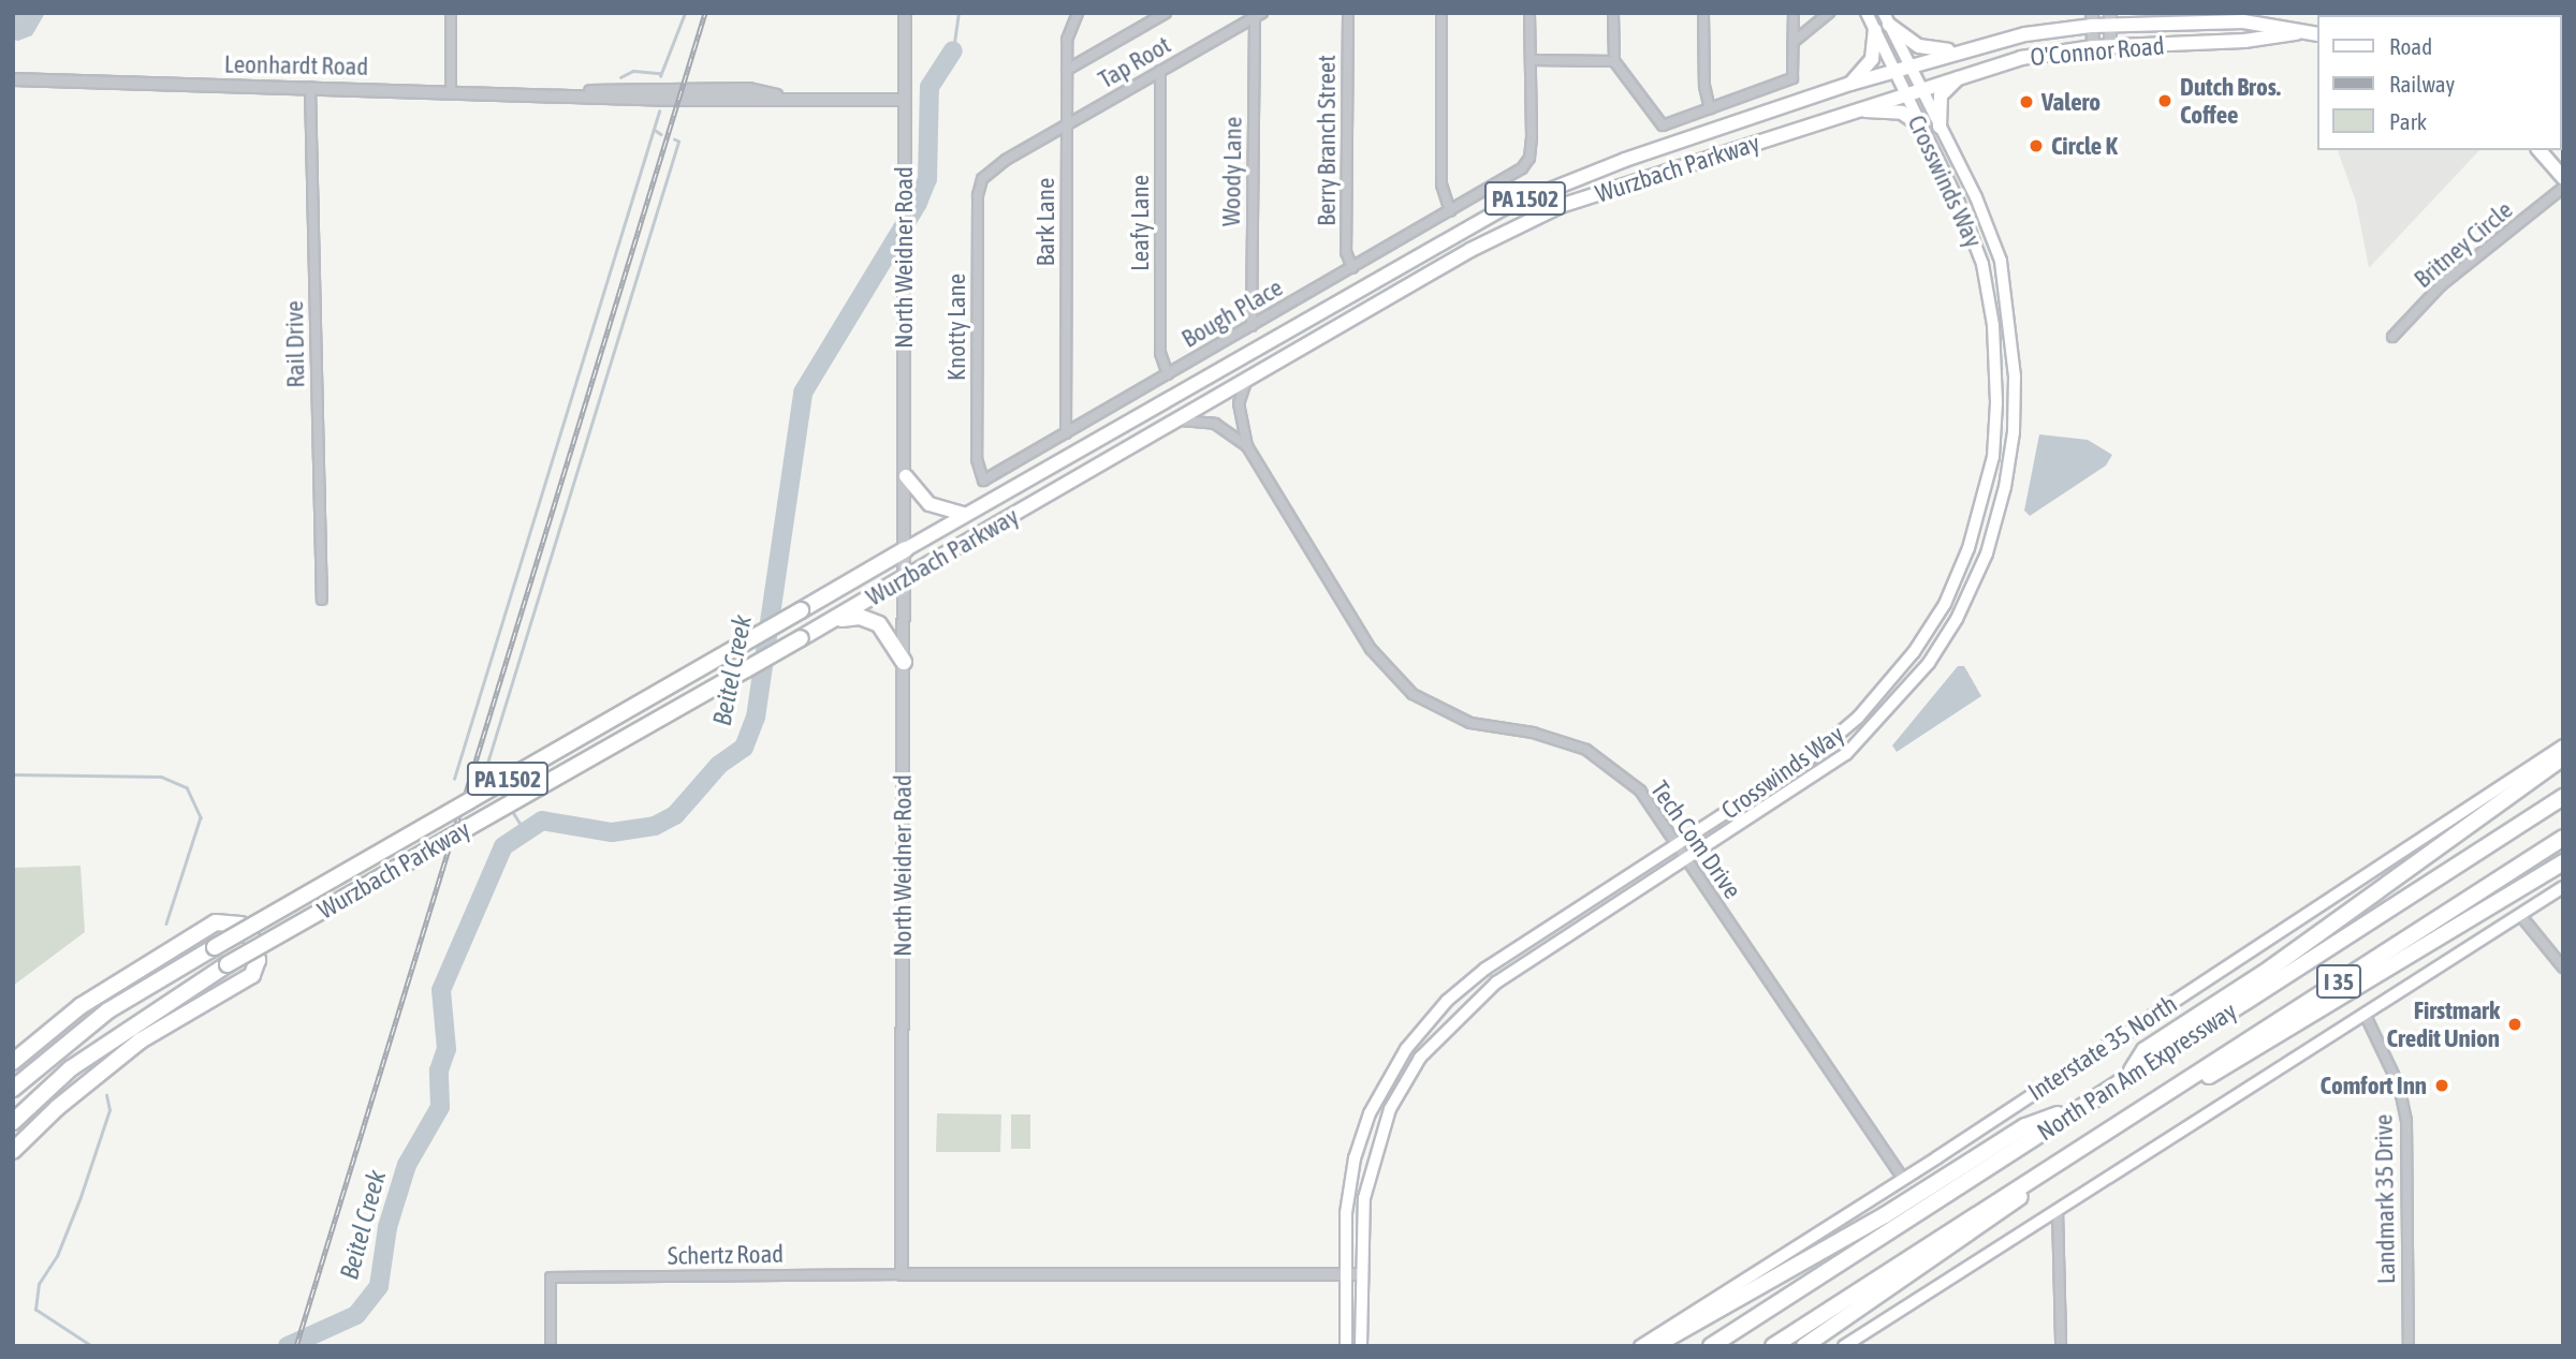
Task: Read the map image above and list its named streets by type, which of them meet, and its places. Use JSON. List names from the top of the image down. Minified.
{"streets":{"highway":["O'Connor Road","Wurzbach Parkway","PA 1502","I 35","North Pan Am Expressway"],"main road":["Crosswinds Way","Interstate 35 North"],"street":["Tap Root","Leonhardt Road","Berry Branch Street","Woody Lane","Bark Lane","Leafy Lane","Britney Circle","North Weidner Road","Bough Place","Knotty Lane","Rail Drive","Tech Com Drive","Landmark 35 Drive","Schertz Road"]},"crossings":[["O'Connor Road","Wurzbach Parkway"],["O'Connor Road","Crosswinds Way"],["Tap Root","Woody Lane"],["Tap Root","Bark Lane"],["Tap Root","Leafy Lane"],["Tap Root","Knotty Lane"],["Leonhardt Road","North Weidner Road"],["Leonhardt Road","Rail Drive"],["Berry Branch Street","Bough Place"],["Wurzbach Parkway","Crosswinds Way"],["Wurzbach Parkway","North Weidner Road"],["Wurzbach Parkway","Tech Com Drive"],["Woody Lane","Bough Place"],["Crosswinds Way","Tech Com Drive"],["Bark Lane","Bough Place"],["Leafy Lane","Bough Place"],["North Weidner Road","Schertz Road"],["Bough Place","Knotty Lane"],["Tech Com Drive","Interstate 35 North"]],"water":["Beitel Creek"],"places":["Dutch Bros. Coffee","Valero","Circle K","Firstmark Credit Union","Comfort Inn"],"legend":["Road","Railway","Park"]}
